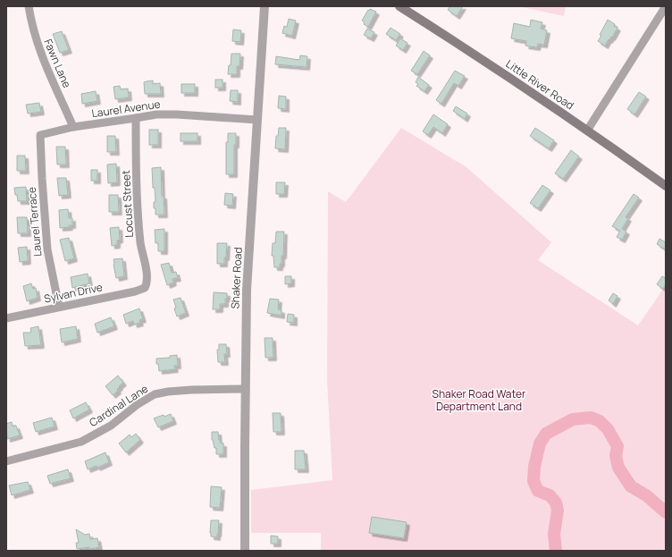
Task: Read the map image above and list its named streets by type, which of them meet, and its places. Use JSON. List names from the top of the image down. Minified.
{"streets":{"main road":["Little River Road"],"street":["Fawn Lane","Laurel Avenue","Locust Street","Laurel Terrace","Shaker Road","Sylvan Drive","Cardinal Lane"]},"crossings":[["Fawn Lane","Laurel Avenue"],["Laurel Avenue","Locust Street"],["Laurel Avenue","Laurel Terrace"],["Laurel Avenue","Shaker Road"],["Locust Street","Sylvan Drive"],["Laurel Terrace","Sylvan Drive"],["Shaker Road","Cardinal Lane"]],"parks":["Shaker Road Water Department Land"]}
